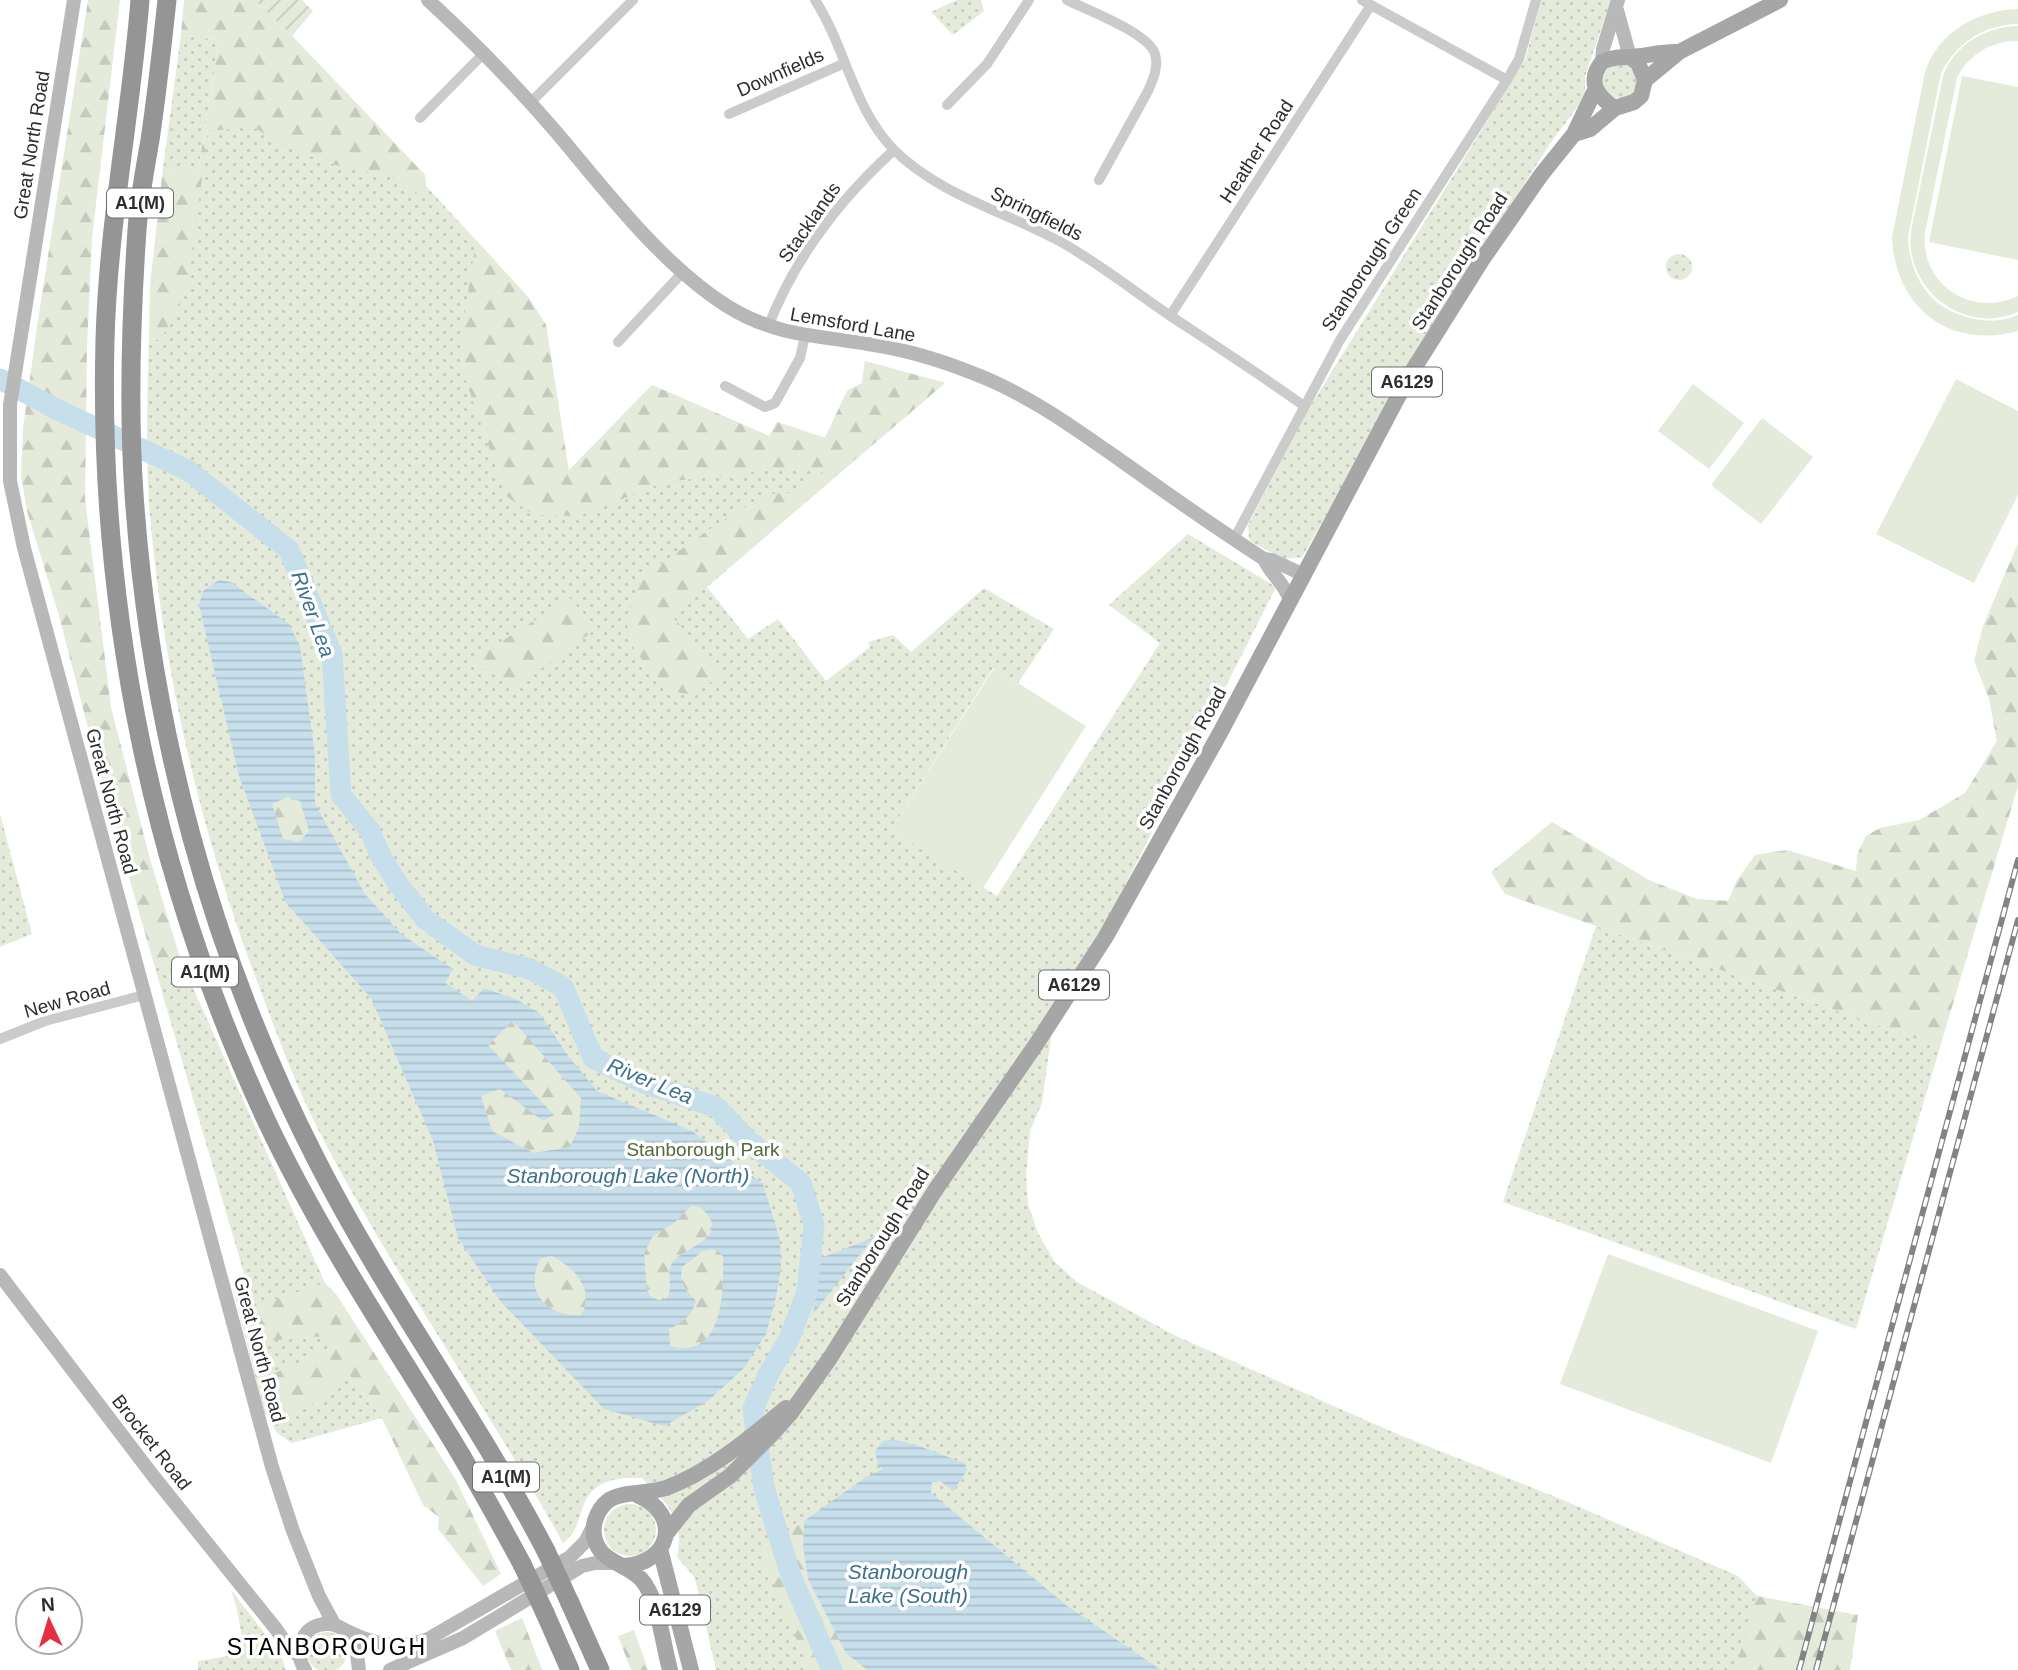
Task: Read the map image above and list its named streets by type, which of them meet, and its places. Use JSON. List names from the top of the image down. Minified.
{"streets":{"highway":["A1(M)"],"main road":["Great North Road","Stanborough Road","Lemsford Lane","A6129","Brocket Road"],"street":["Downfields","Heather Road","Springfields","Stacklands","Stanborough Green","New Road"]},"crossings":[["Downfields","Springfields"],["Great North Road","New Road"],["Heather Road","Springfields"],["Springfields","Stacklands"],["Springfields","Stanborough Green"],["Stacklands","Lemsford Lane"],["Stanborough Green","Lemsford Lane"],["Stanborough Road","Lemsford Lane"],["Stanborough Road","A6129"]],"districts":["STANBOROUGH"],"water":["River Lea","Stanborough Lake (North)","Stanborough Lake (South)"],"parks":["Stanborough Park"],"north":"top"}
